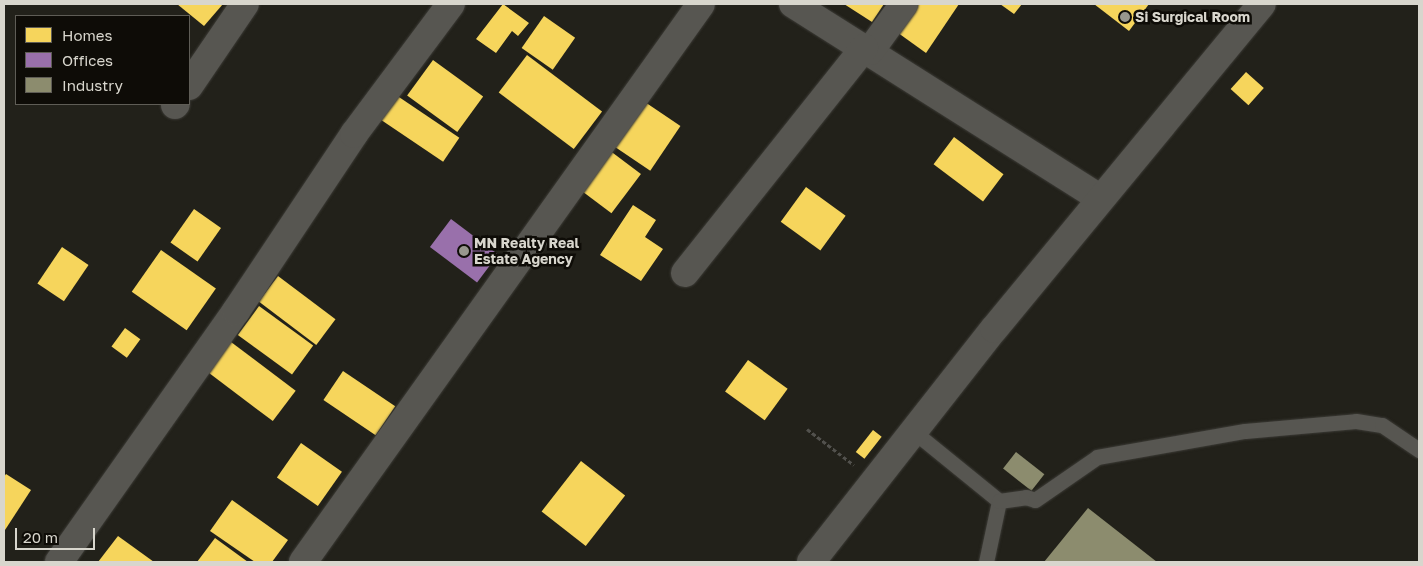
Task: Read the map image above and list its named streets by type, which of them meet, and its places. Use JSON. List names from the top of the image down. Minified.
{"places":["Si Surgical Room","MN Realty Real Estate Agency"],"legend":["Homes","Offices","Industry"],"scale_bar":"20 m"}
